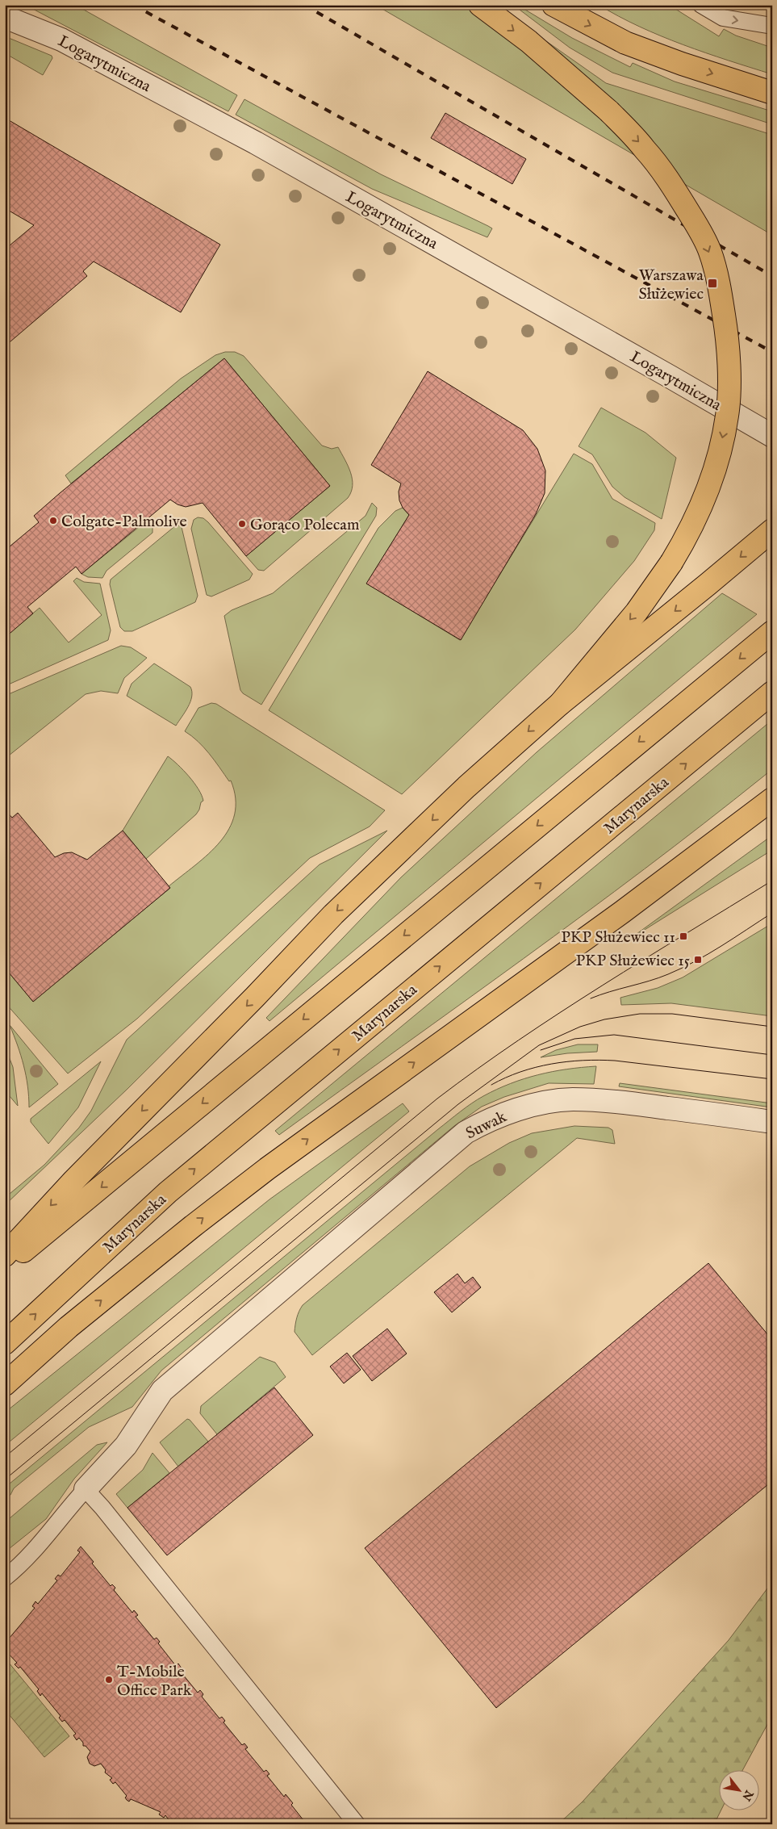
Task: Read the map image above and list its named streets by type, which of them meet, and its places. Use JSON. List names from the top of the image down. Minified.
{"streets":{"main road":["Marynarska"],"street":["Logarytmiczna","Suwak"]},"places":{"transit":["Warszawa Służewiec","PKP Służewiec 11","PKP Służewiec 15"],"other":["Colgate-Palmolive","Gorąco Polecam","T-Mobile Office Park"]},"north":"bottom right"}
